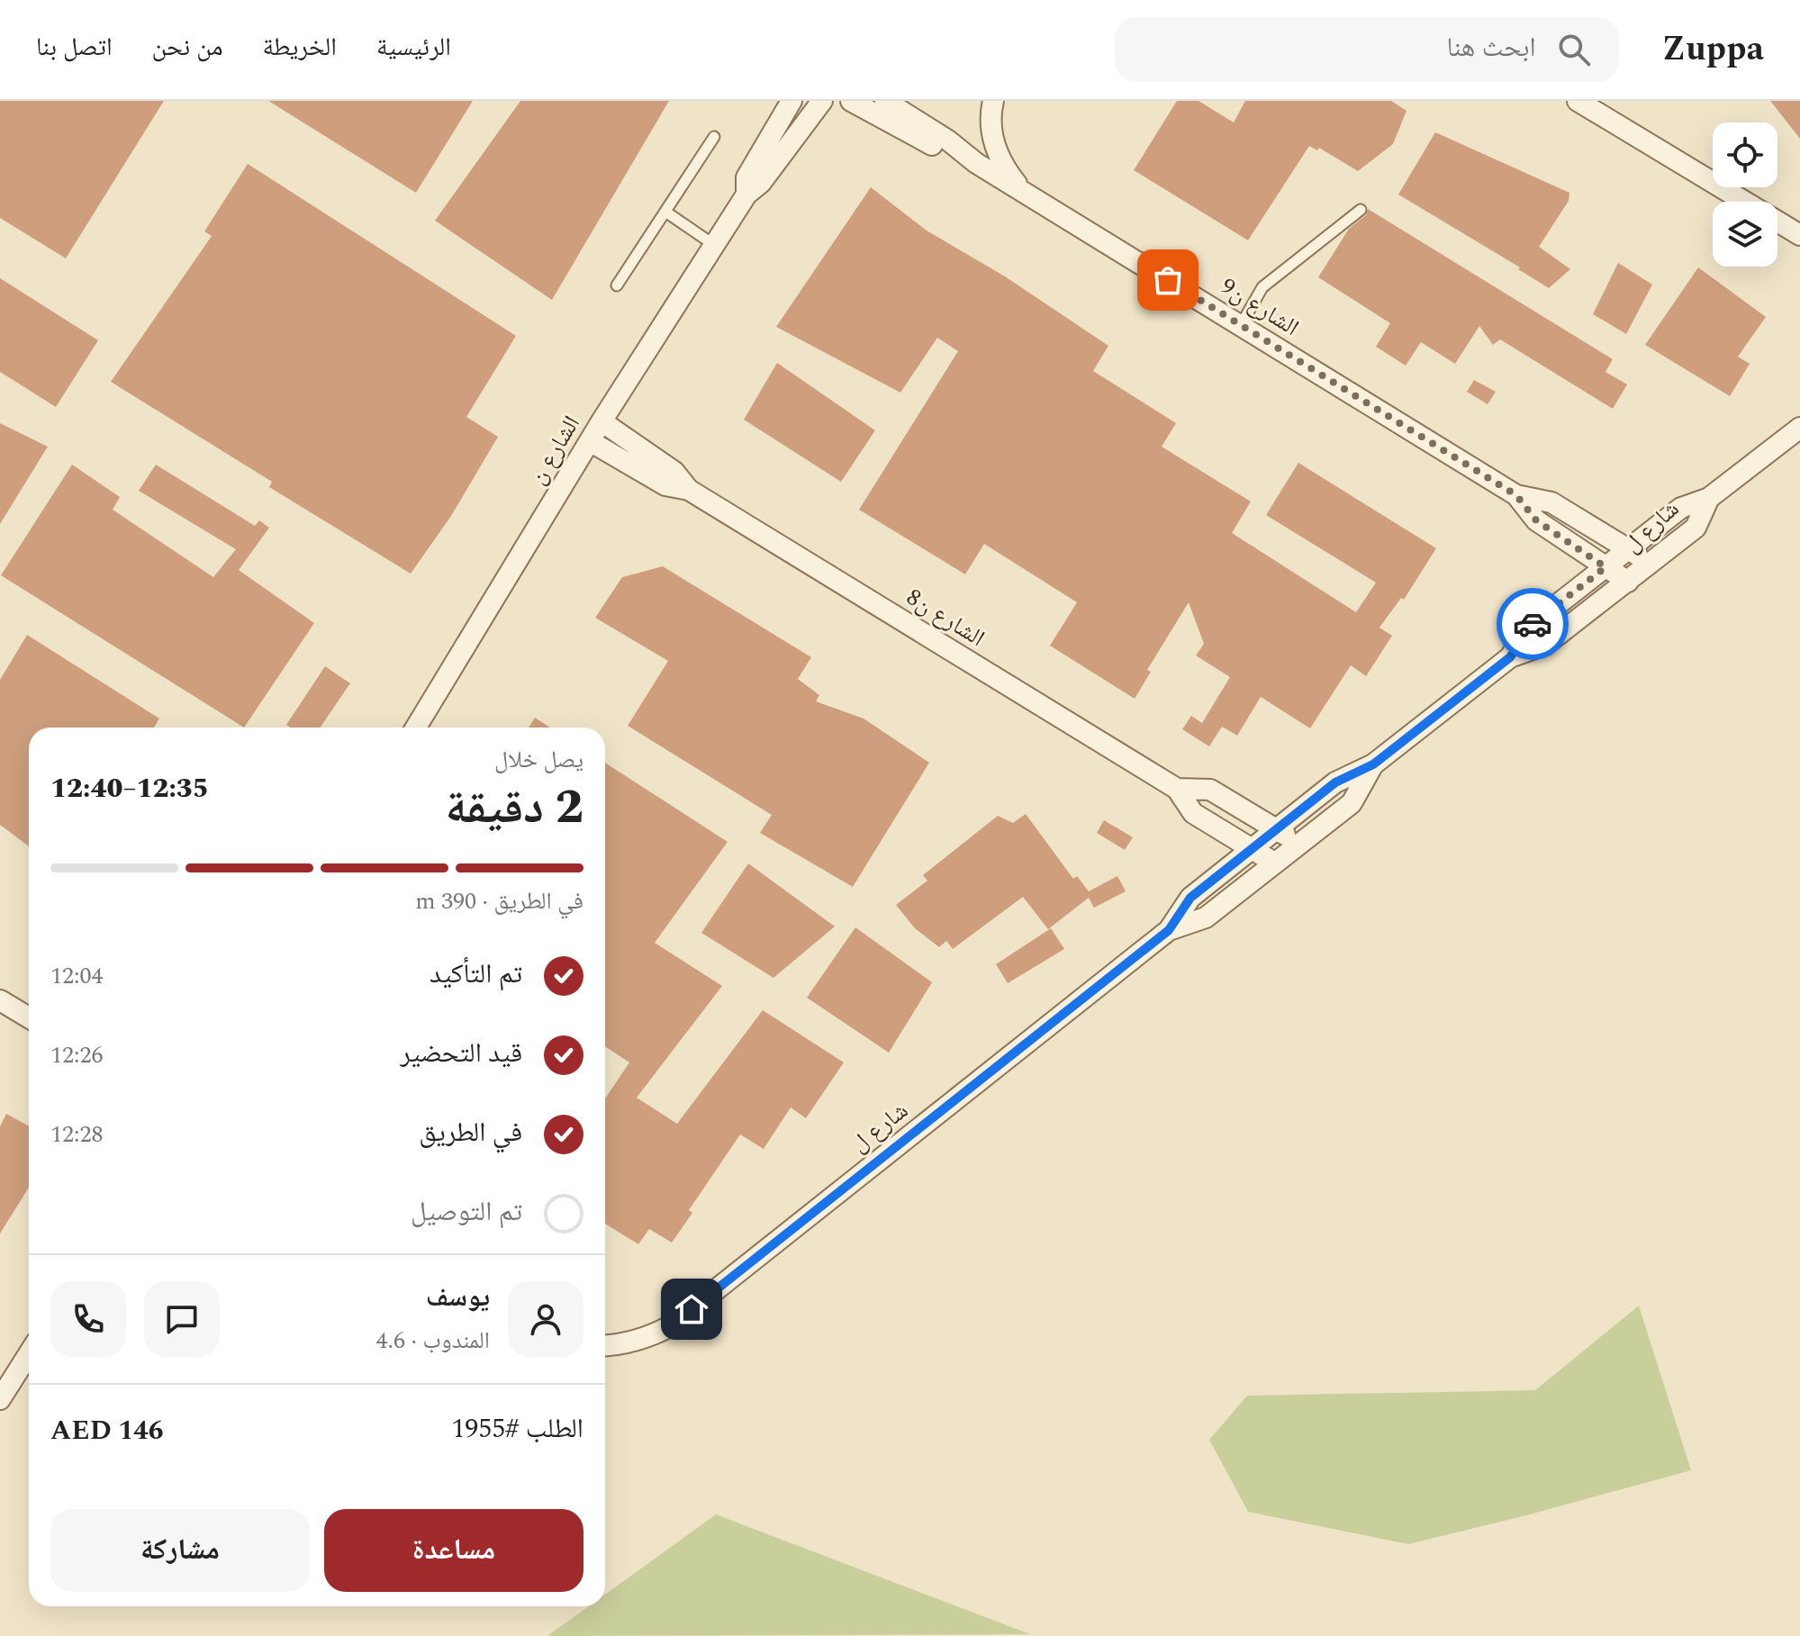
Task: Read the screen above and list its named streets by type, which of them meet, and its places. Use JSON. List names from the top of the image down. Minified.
{"streets":{"street":["الشارع ن9","الشارع ن","شارع ل","الشارع ن8"]},"crossings":[["الشارع ن9","شارع ل"],["الشارع ن","الشارع ن8"],["شارع ل","الشارع ن8"]],"page":{"header":"Zuppa","search":"ابحث هنا","nav":["الرئيسية","الخريطة","من نحن","اتصل بنا"],"heading":["2 دقيقة","يصل خلال","12:35–12:40"],"panel":["يوسف","المندوب · 4.6","الطلب #1955","AED 146"],"bar":"في الطريق · 390 m","list":[["تم التأكيد","12:04"],["قيد التحضير","12:26"],["في الطريق","12:28"],"تم التوصيل"],"buttons":["مساعدة","مشاركة"]}}
